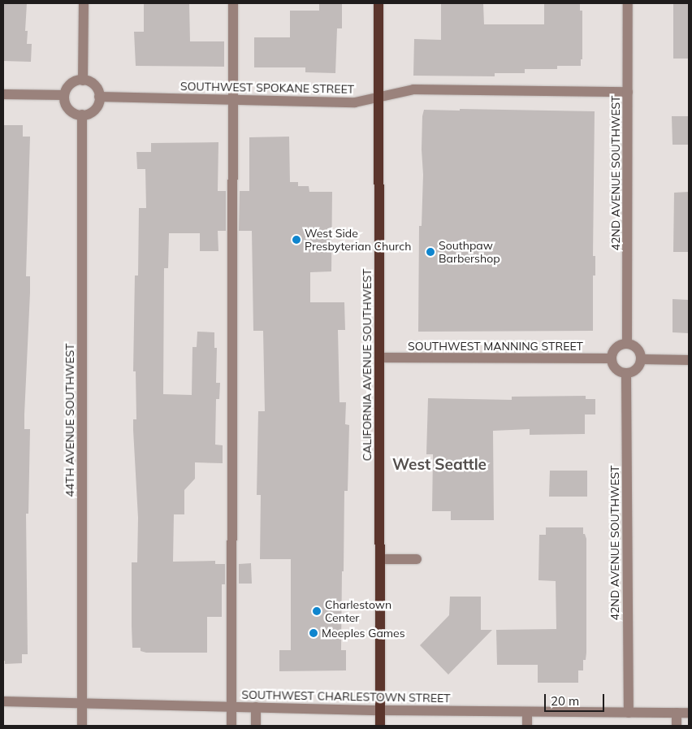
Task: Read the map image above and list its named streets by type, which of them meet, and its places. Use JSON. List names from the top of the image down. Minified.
{"streets":{"main road":["CALIFORNIA AVENUE SOUTHWEST"],"street":["SOUTHWEST SPOKANE STREET","42ND AVENUE SOUTHWEST","SOUTHWEST MANNING STREET","44TH AVENUE SOUTHWEST","SOUTHWEST CHARLESTOWN STREET"]},"crossings":[["SOUTHWEST SPOKANE STREET","42ND AVENUE SOUTHWEST"],["SOUTHWEST SPOKANE STREET","CALIFORNIA AVENUE SOUTHWEST"],["SOUTHWEST SPOKANE STREET","44TH AVENUE SOUTHWEST"],["42ND AVENUE SOUTHWEST","SOUTHWEST MANNING STREET"],["42ND AVENUE SOUTHWEST","SOUTHWEST CHARLESTOWN STREET"],["SOUTHWEST MANNING STREET","CALIFORNIA AVENUE SOUTHWEST"],["CALIFORNIA AVENUE SOUTHWEST","SOUTHWEST CHARLESTOWN STREET"],["44TH AVENUE SOUTHWEST","SOUTHWEST CHARLESTOWN STREET"]],"districts":["West Seattle"],"places":["West Side Presbyterian Church","Southpaw Barbershop","Charlestown Center","Meeples Games"],"scale_bar":"20 m"}
